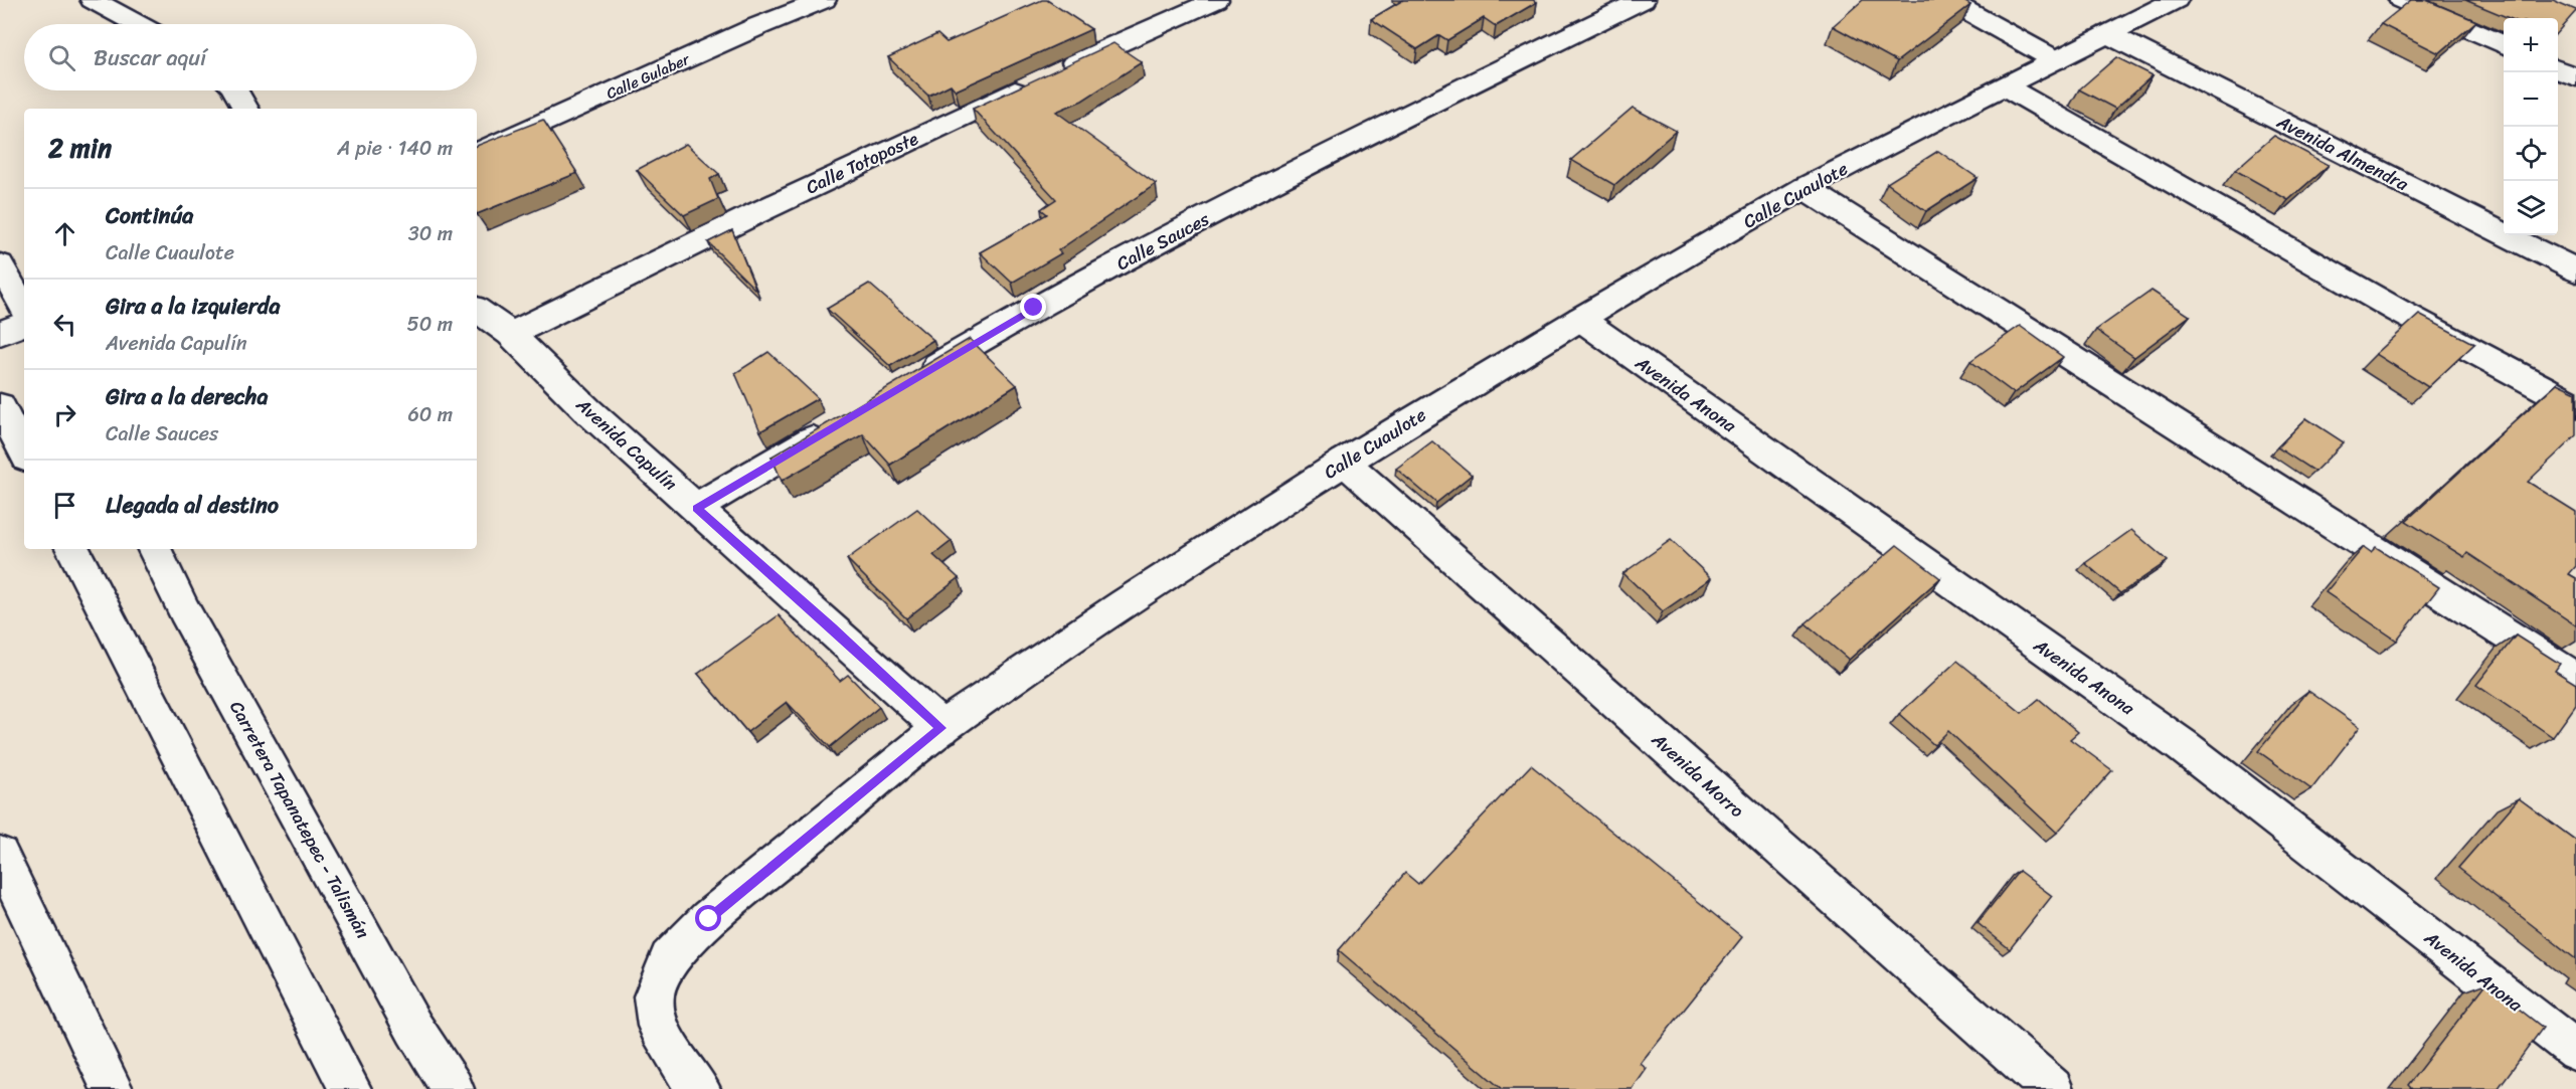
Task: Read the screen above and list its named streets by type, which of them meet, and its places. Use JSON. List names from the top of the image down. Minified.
{"streets":{"main road":["Calle Gulaber","Avenida Almendra","Calle Totoposte","Calle Cuaulote","Calle Sauces","Avenida Anona","Avenida Capulín","Avenida Morro","Carretera Tapanatepec - Talismán"]},"crossings":[["Avenida Almendra","Calle Cuaulote"],["Calle Totoposte","Avenida Capulín"],["Calle Cuaulote","Avenida Anona"],["Calle Cuaulote","Avenida Capulín"],["Calle Cuaulote","Avenida Morro"]],"page":{"map_buttons":["+","−"],"search":"Buscar aquí","heading":["2 min","A pie · 140 m"],"list":[["Continúa","Calle Cuaulote","30 m"],["Gira a la izquierda","Avenida Capulín","50 m"],["Gira a la derecha","Calle Sauces","60 m"],"Llegada al destino"]}}
